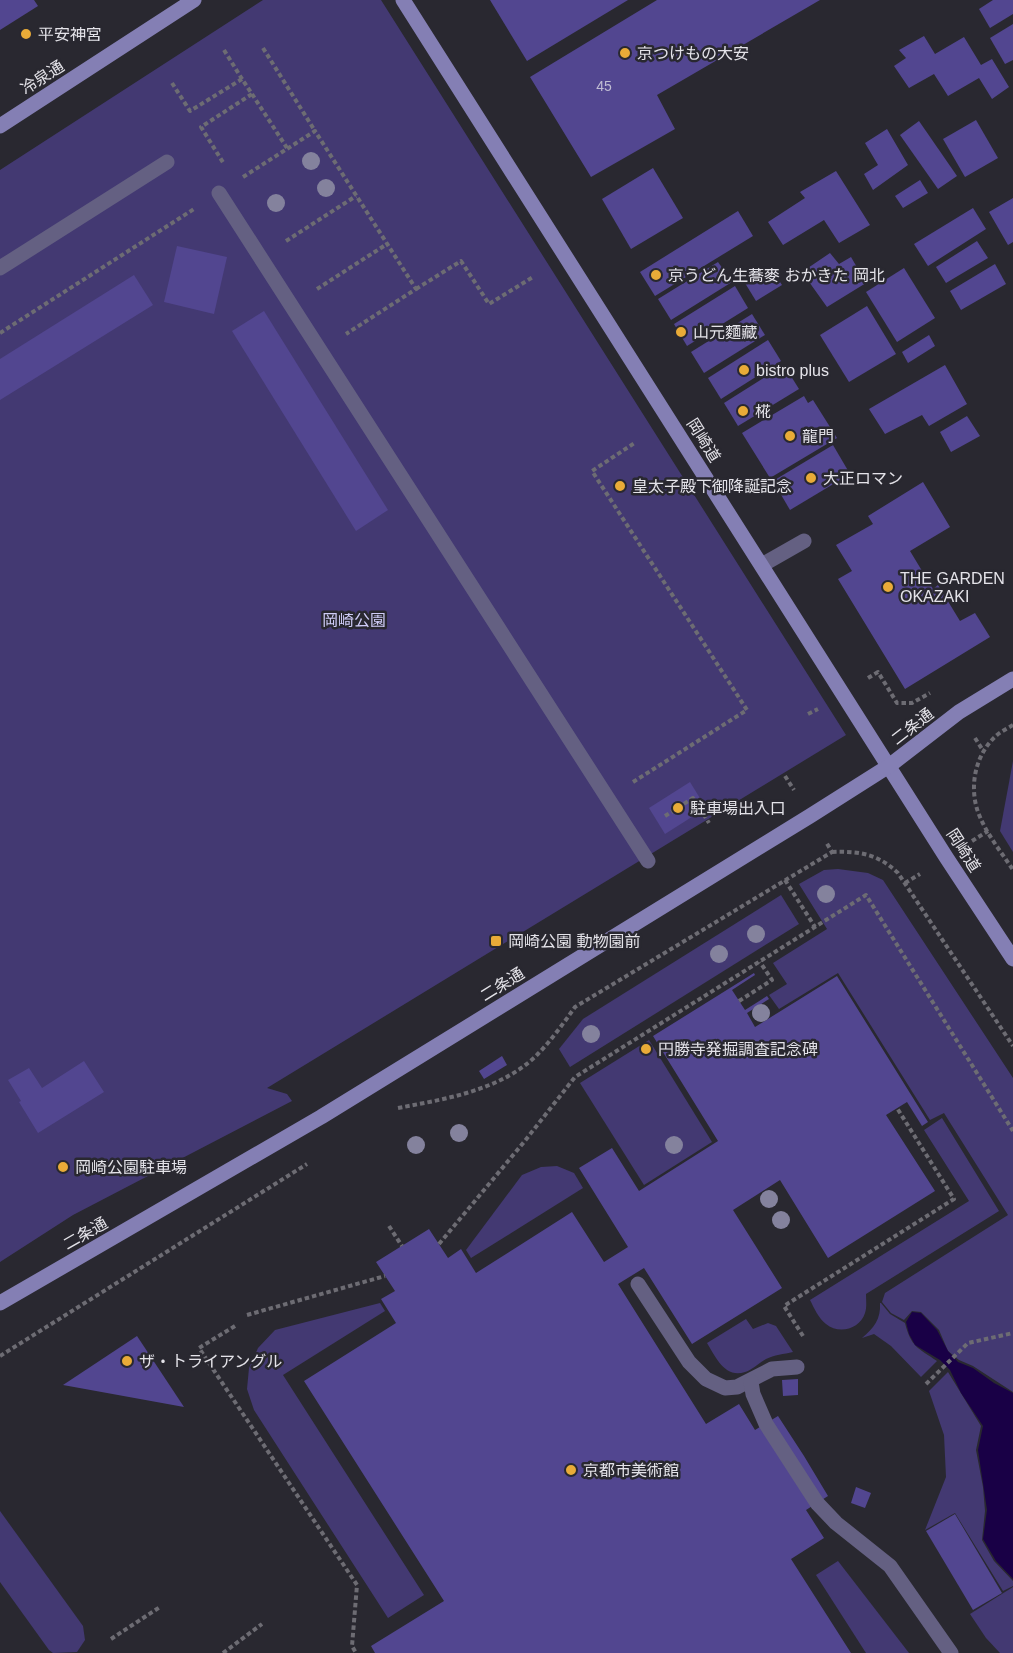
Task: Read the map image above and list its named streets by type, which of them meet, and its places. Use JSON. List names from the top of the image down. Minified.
{"streets":{"street":["冷泉通","岡崎道","二条通"]},"crossings":[["岡崎道","二条通"]],"parks":["岡崎公園"],"places":{"other":["平安神宮","京つけもの大安","京うどん生蕎麥 おかきた 岡北","山元麵藏","bistro plus","椛","龍門","大正ロマン","皇太子殿下御降誕記念","THE GARDEN OKAZAKI","駐車場出入口","円勝寺発掘調査記念碑","岡崎公園駐車場","ザ・トライアングル","京都市美術館"],"transit":["岡崎公園 動物園前"]},"house_numbers":["45"]}
